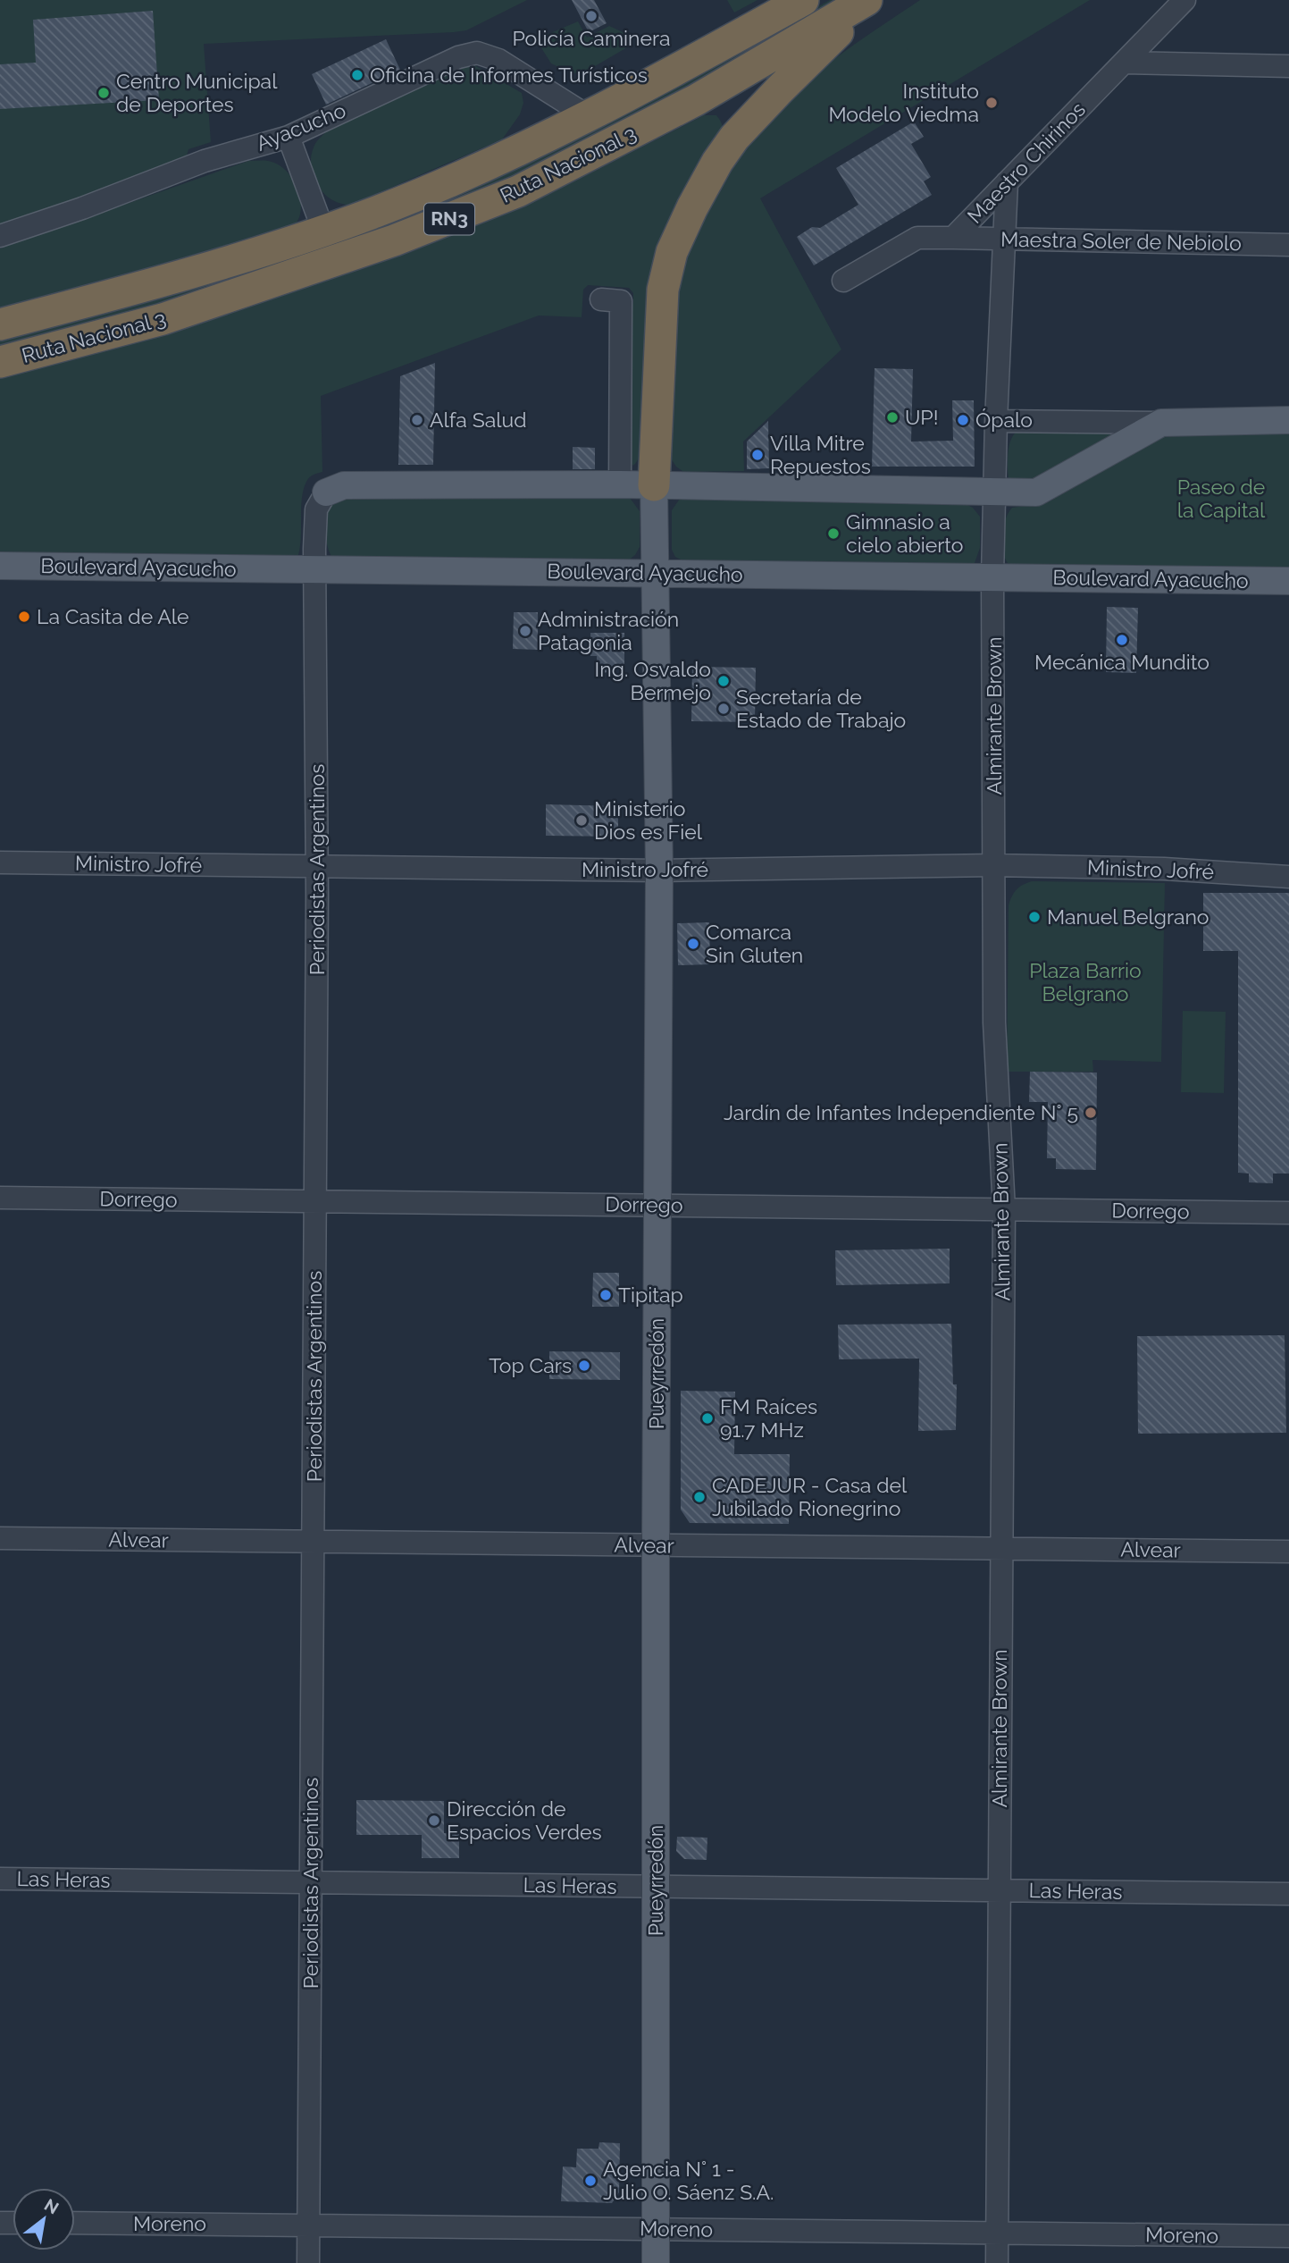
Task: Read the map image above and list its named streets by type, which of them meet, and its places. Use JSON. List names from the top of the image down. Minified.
{"streets":{"highway":["Ruta Nacional 3","RN3"],"main road":["Boulevard Ayacucho","Pueyrredón"],"street":["Ayacucho","Maestro Chirinos","Maestra Soler de Nebiolo","Almirante Brown","Ministro Jofré","Periodistas Argentinos","Dorrego","Alvear","Las Heras","Moreno"]},"crossings":[["Ayacucho","Ruta Nacional 3"],["Maestro Chirinos","Maestra Soler de Nebiolo"],["Maestro Chirinos","Almirante Brown"],["Maestra Soler de Nebiolo","Almirante Brown"],["Boulevard Ayacucho","Almirante Brown"],["Boulevard Ayacucho","Periodistas Argentinos"],["Boulevard Ayacucho","Pueyrredón"],["Almirante Brown","Ministro Jofré"],["Almirante Brown","Dorrego"],["Almirante Brown","Alvear"],["Almirante Brown","Las Heras"],["Almirante Brown","Moreno"],["Ministro Jofré","Periodistas Argentinos"],["Ministro Jofré","Pueyrredón"],["Periodistas Argentinos","Dorrego"],["Periodistas Argentinos","Alvear"],["Periodistas Argentinos","Las Heras"],["Periodistas Argentinos","Moreno"],["Dorrego","Pueyrredón"],["Pueyrredón","Alvear"],["Pueyrredón","Las Heras"],["Pueyrredón","Moreno"]],"parks":["Paseo de la Capital","Plaza Barrio Belgrano"],"places":["Policía Caminera","Oficina de Informes Turísticos","Centro Municipal de Deportes","Instituto Modelo Viedma","UP!","Alfa Salud","Ópalo","Villa Mitre Repuestos","Gimnasio a cielo abierto","La Casita de Ale","Administración Patagonia","Mecánica Mundito","Ing. Osvaldo Bermejo","Secretaría de Estado de Trabajo","Ministerio Dios es Fiel","Manuel Belgrano","Comarca Sin Gluten","Jardín de Infantes Independiente N° 5","Tipitap","Top Cars","FM Raíces 91.7 MHz","CADEJUR - Casa del Jubilado Rionegrino","Dirección de Espacios Verdes","Agencia N° 1 - Julio O. Sáenz S.A."],"north":"top right"}
